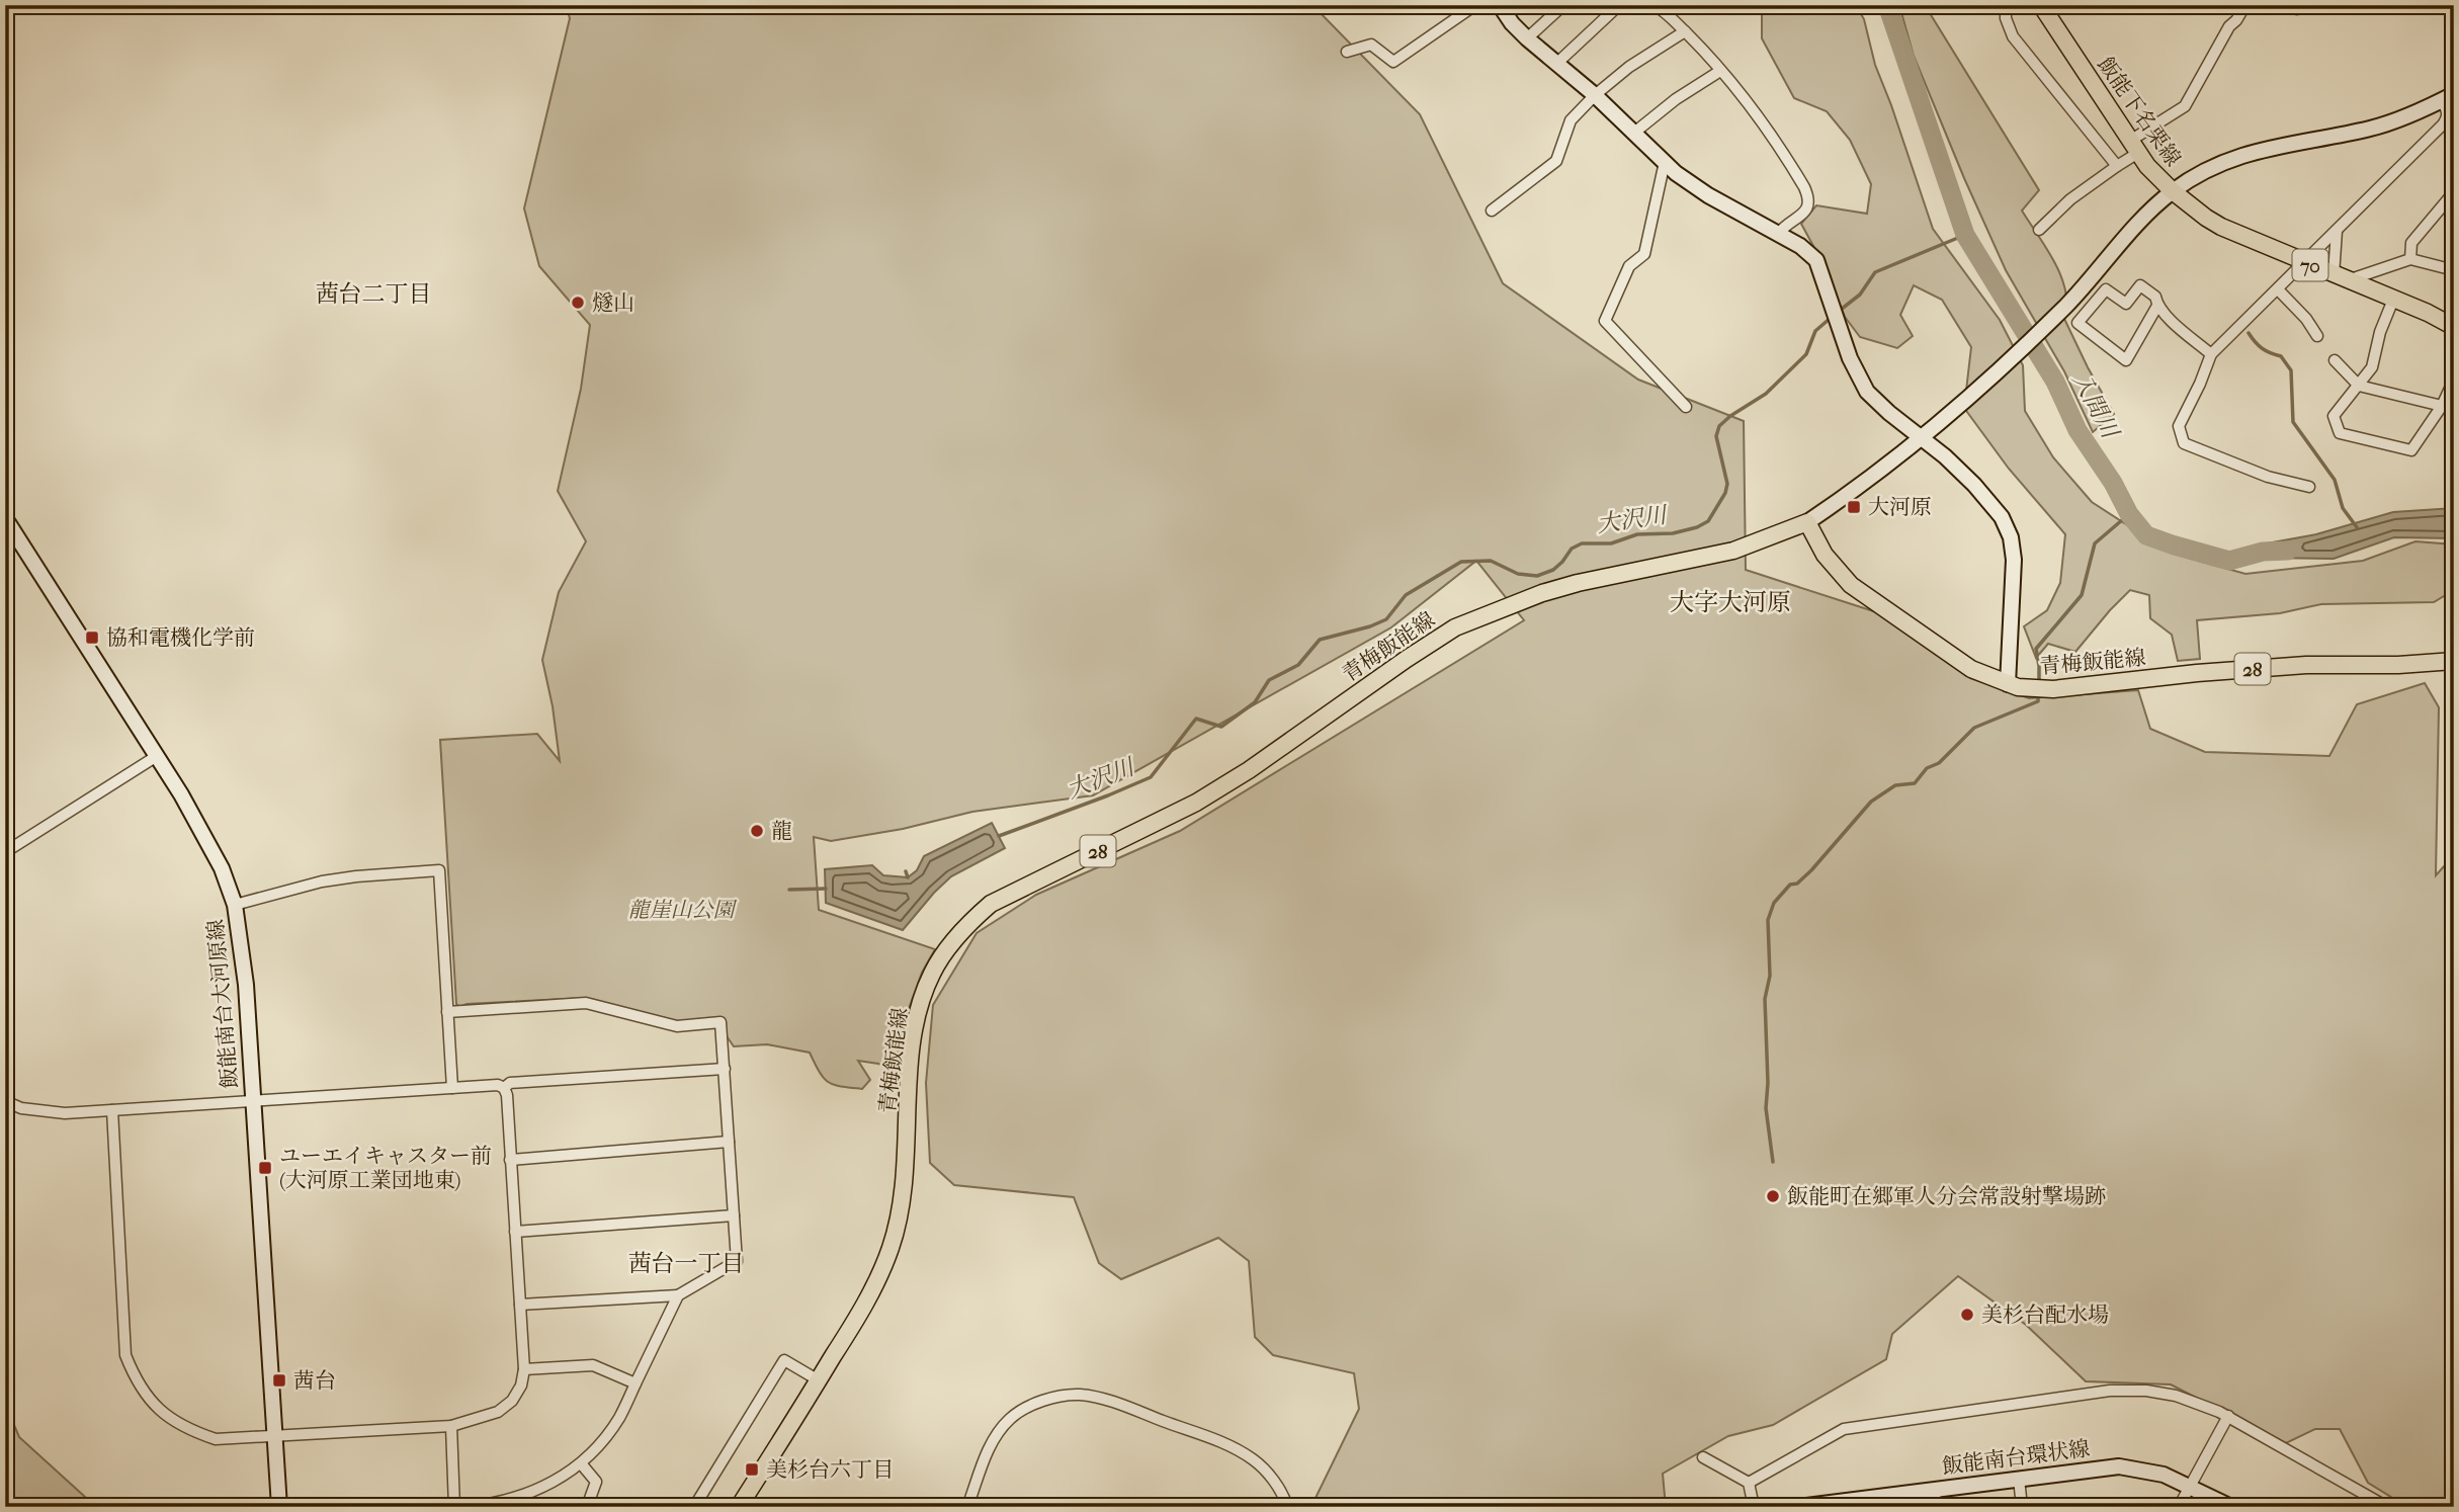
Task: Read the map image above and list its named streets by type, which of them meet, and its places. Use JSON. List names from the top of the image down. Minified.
{"streets":{"main road":["飯能下名栗線","70","青梅飯能線","28"],"street":["飯能南台大河原線","飯能南台環状線"]},"districts":["茜台二丁目","大字大河原","茜台一丁目"],"water":["入間川","大沢川"],"parks":["龍崖山公園"],"places":{"other":["燧山","龍","飯能町在郷軍人分会常設射撃場跡","美杉台配水場"],"transit":["大河原","協和電機化学前","ユーエイキャスター前 (大河原工業団地東)","茜台","美杉台六丁目"]}}
